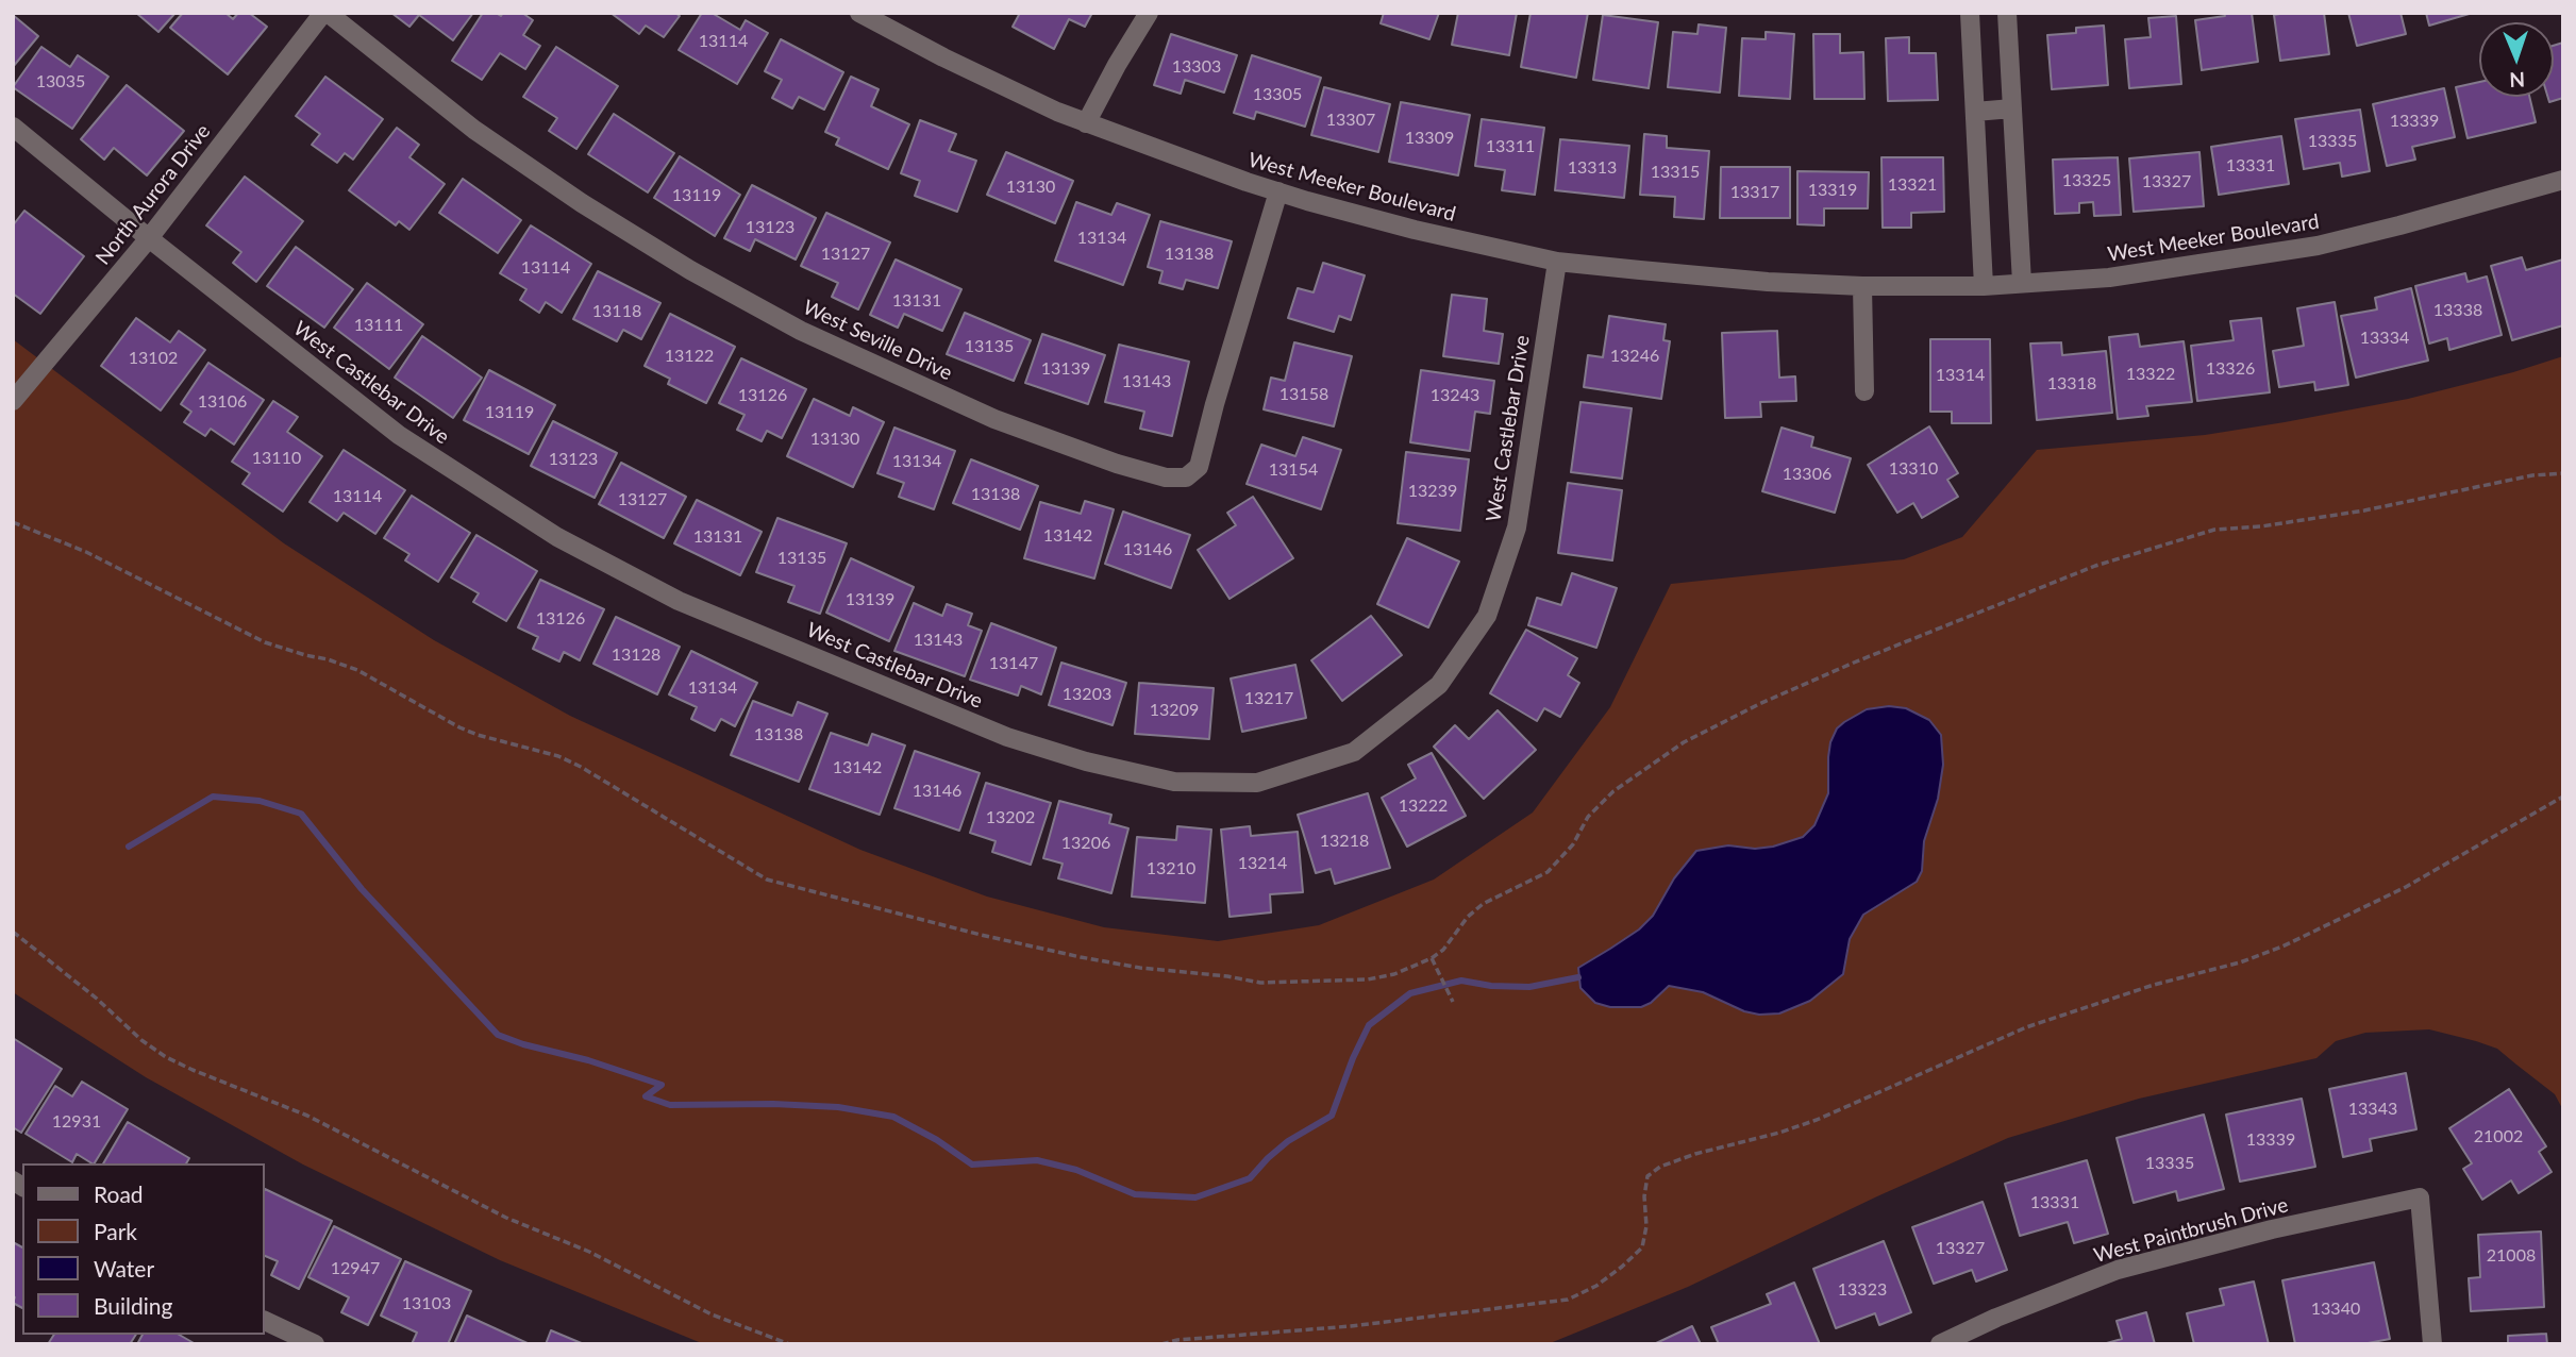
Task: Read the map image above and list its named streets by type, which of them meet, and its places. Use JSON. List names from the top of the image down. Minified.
{"streets":{"street":["West Meeker Boulevard","North Aurora Drive","West Seville Drive","West Castlebar Drive","West Paintbrush Drive"]},"crossings":[["West Meeker Boulevard","West Seville Drive"],["West Meeker Boulevard","West Castlebar Drive"],["North Aurora Drive","West Seville Drive"],["North Aurora Drive","West Castlebar Drive"]],"house_numbers":["13114","13303","13035","13305","13307","13339","13309","13335","13311","13331","13313","13315","13325","13327","13321","13130","13319","13317","13119","13123","13134","13127","13138","13114","13131","13338","13118","13111","13334","13135","13122","13246","13102","13139","13326","13322","13314","13143","13318","13158","13126","13243","13106","13119","13130","13110","13123","13134","13310","13154","13306","13239","13138","13114","13127","13142","13131","13146","13135","13139","13126","13143","13128","13147","13134","13203","13217","13209","13138","13142","13146","13222","13202","13218","13206","13214","13210","13343","12931","21002","13339","13335","13331","13327","21008","12947","13323","13103","13340"],"legend":["Road","Park","Water","Building"],"north":"bottom"}
